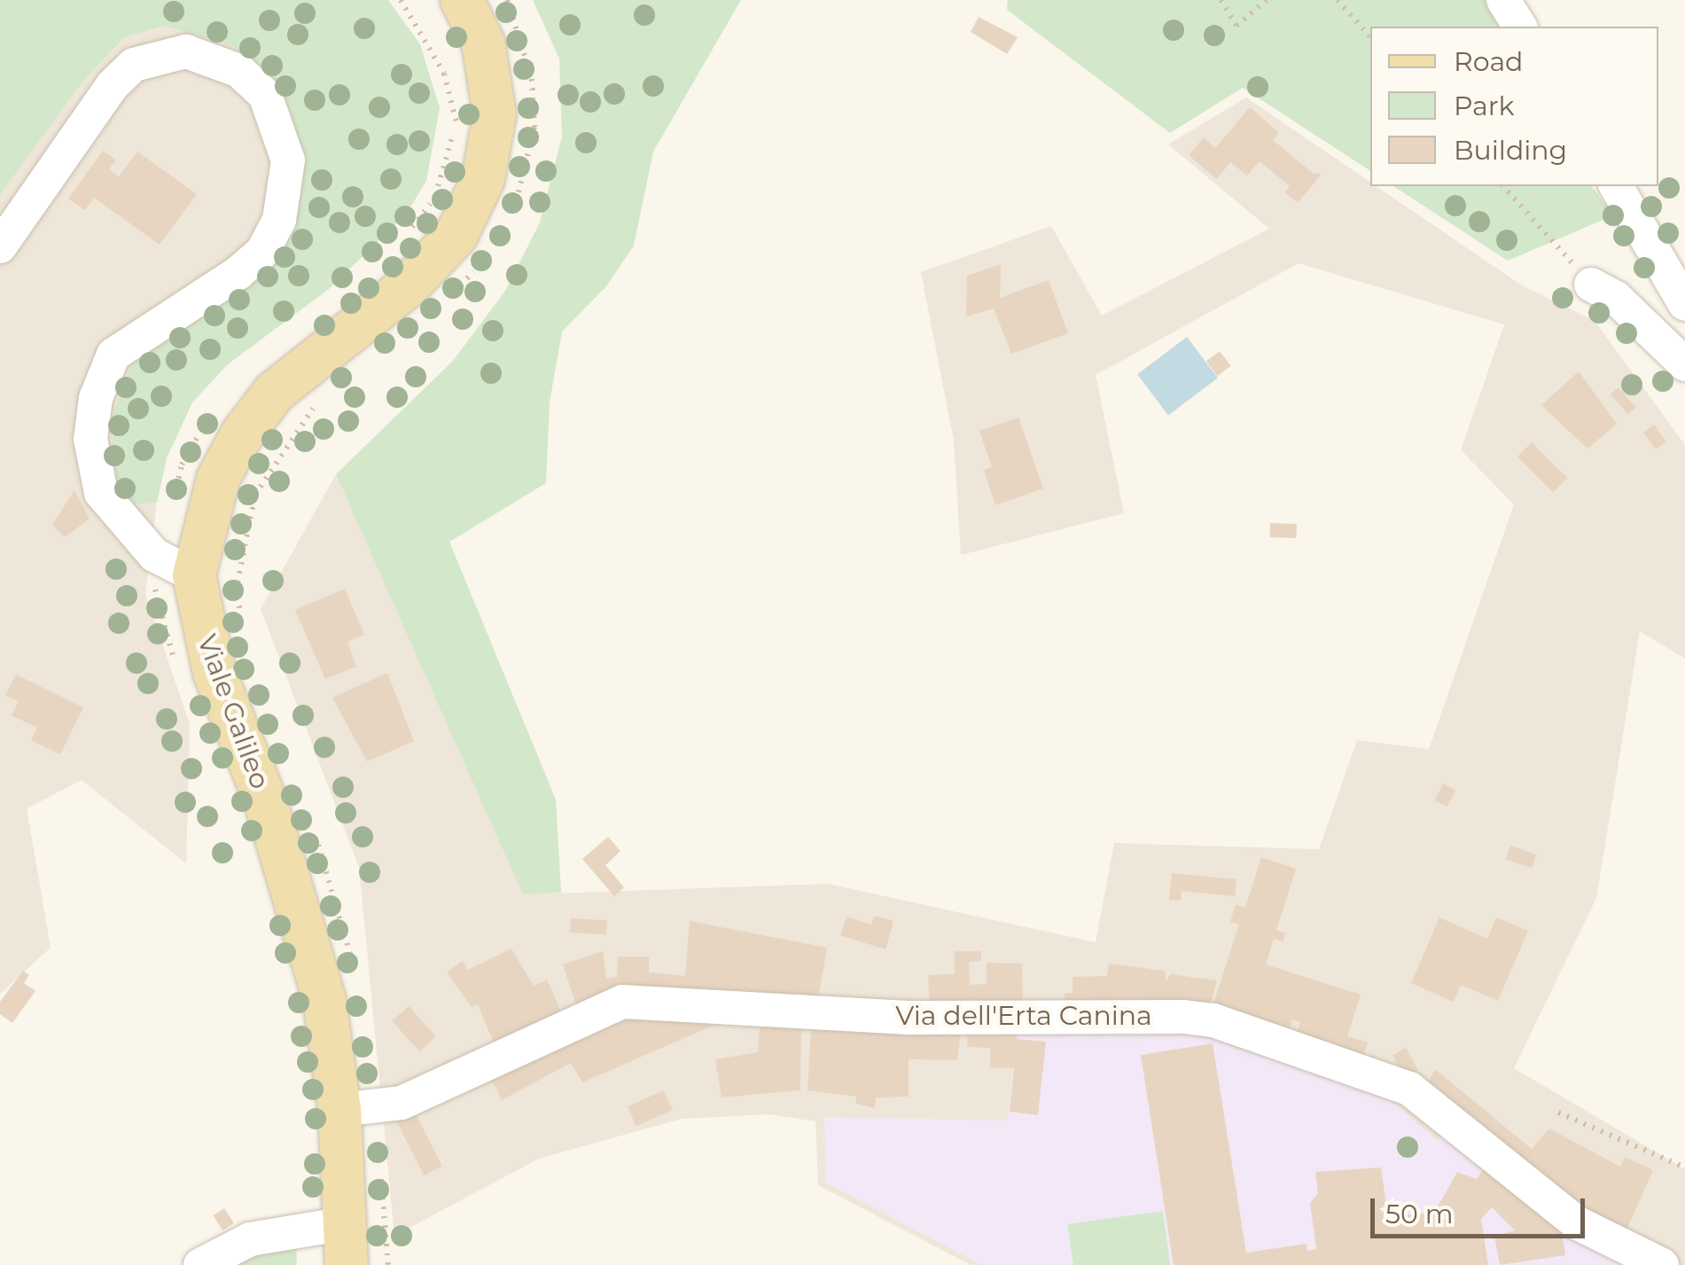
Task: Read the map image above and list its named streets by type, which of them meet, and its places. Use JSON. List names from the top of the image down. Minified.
{"streets":{"main road":["Viale Galileo"],"street":["Via dell'Erta Canina"]},"crossings":[["Viale Galileo","Via dell'Erta Canina"]],"legend":["Road","Park","Building"],"scale_bar":"50 m"}
